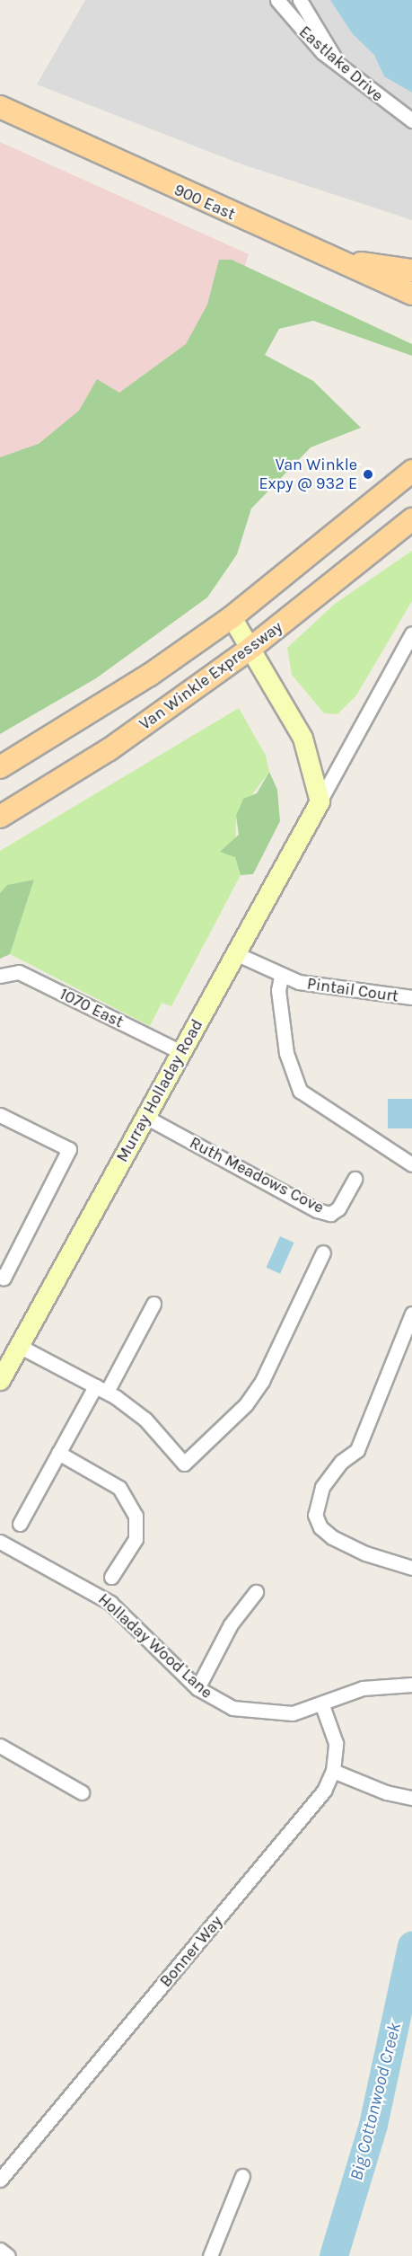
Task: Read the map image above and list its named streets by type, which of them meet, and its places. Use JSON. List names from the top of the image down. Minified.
{"streets":{"main road":["900 East","Van Winkle Expressway","Murray Holladay Road"],"street":["Eastlake Drive","Pintail Court","1070 East","Ruth Meadows Cove","Holladay Wood Lane","Bonner Way"]},"crossings":[["Pintail Court","Murray Holladay Road"],["1070 East","Murray Holladay Road"],["Murray Holladay Road","Ruth Meadows Cove"],["Holladay Wood Lane","Bonner Way"]],"water":["Big Cottonwood Creek"],"places":["Van Winkle Expy @ 932 E"]}
